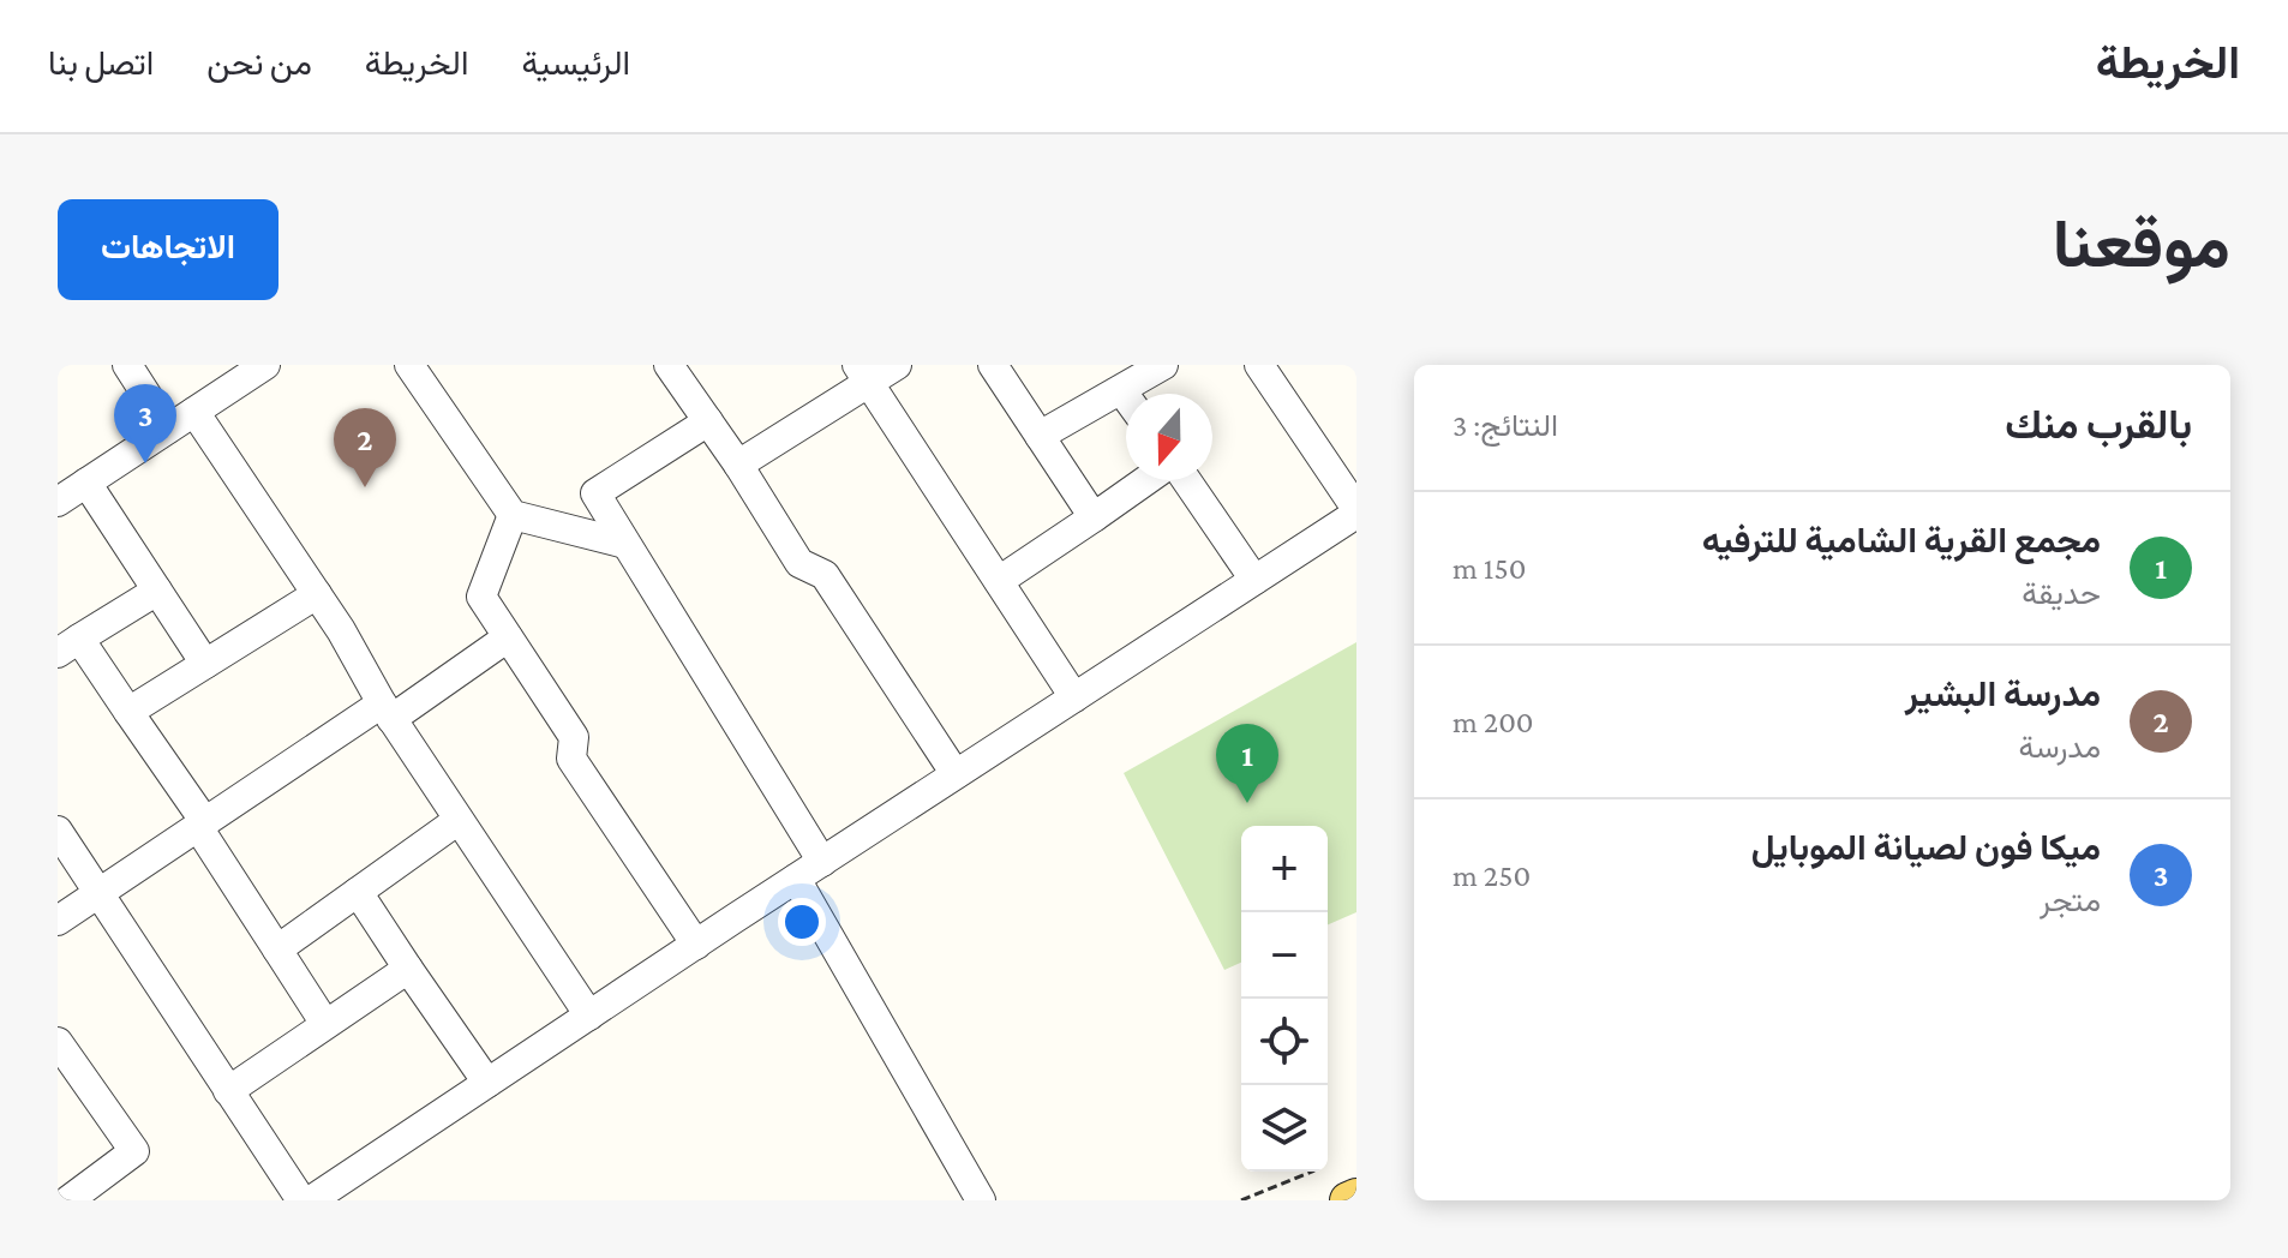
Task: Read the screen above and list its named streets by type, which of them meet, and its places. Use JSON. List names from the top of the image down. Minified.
{"north":"bottom","page":{"header":"الخريطة","nav":["الرئيسية","الخريطة","من نحن","اتصل بنا"],"title":"موقعنا","buttons":"الاتجاهات","heading":["بالقرب منك","النتائج: 3"],"pins":["3","2","1"],"list":[{"mark":"1","name":"مجمع القرية الشامية للترفيه","note":"حديقة","value":"150 m"},{"mark":"2","name":"مدرسة البشير","note":"مدرسة","value":"200 m"},{"mark":"3","name":"ميكا فون لصيانة الموبايل","note":"متجر","value":"250 m"}],"map_buttons":["+","−"]}}
